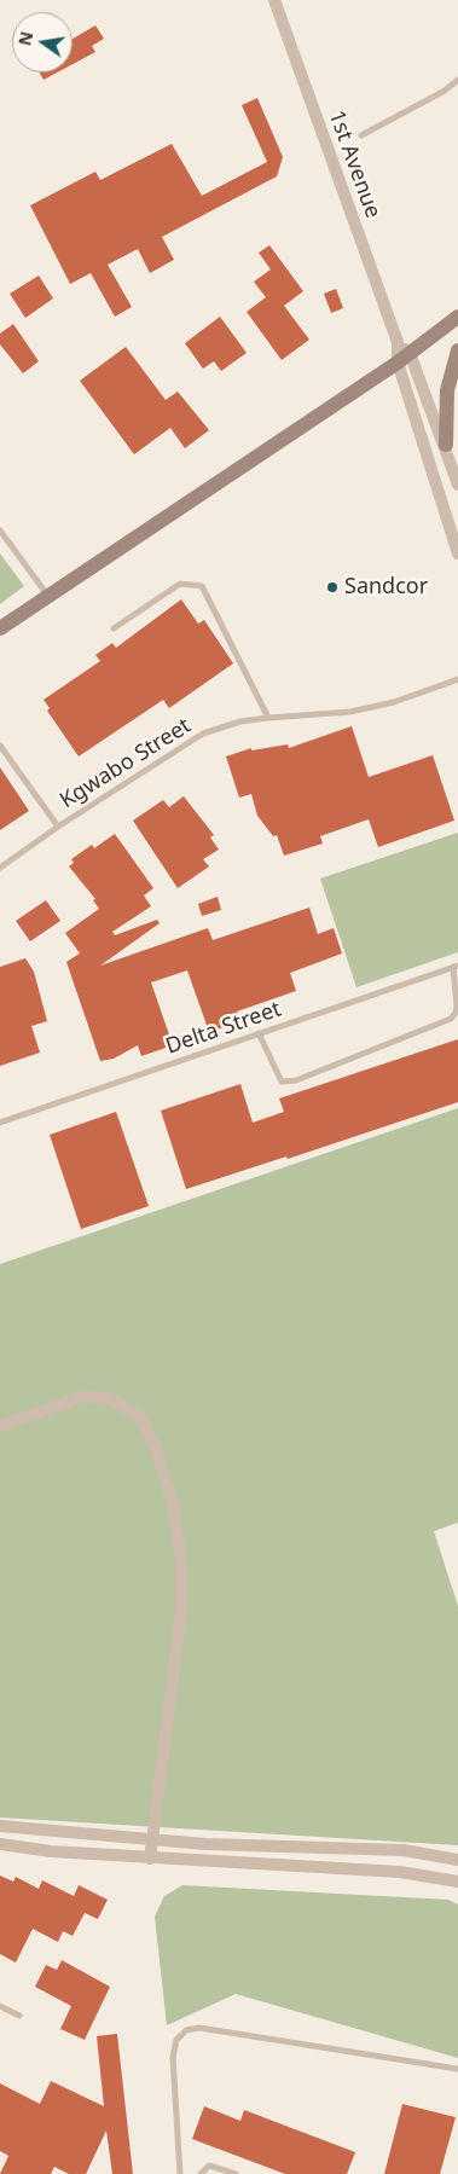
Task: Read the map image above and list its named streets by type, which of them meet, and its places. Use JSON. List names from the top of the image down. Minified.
{"streets":{"street":["1st Avenue"],"lane":["Kgwabo Street","Delta Street"]},"places":["Sandcor"],"north":"left"}
